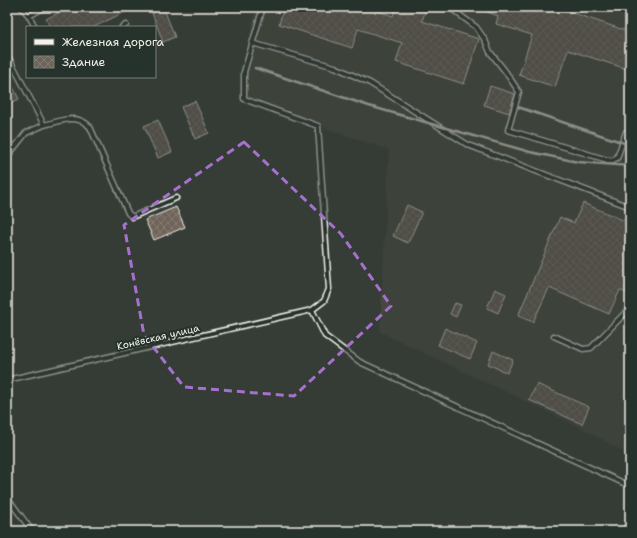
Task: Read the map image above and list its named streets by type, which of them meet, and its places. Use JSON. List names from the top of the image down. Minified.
{"streets":{"lane":["Конёвская улица"]},"legend":["Железная дорога","Здание"]}
